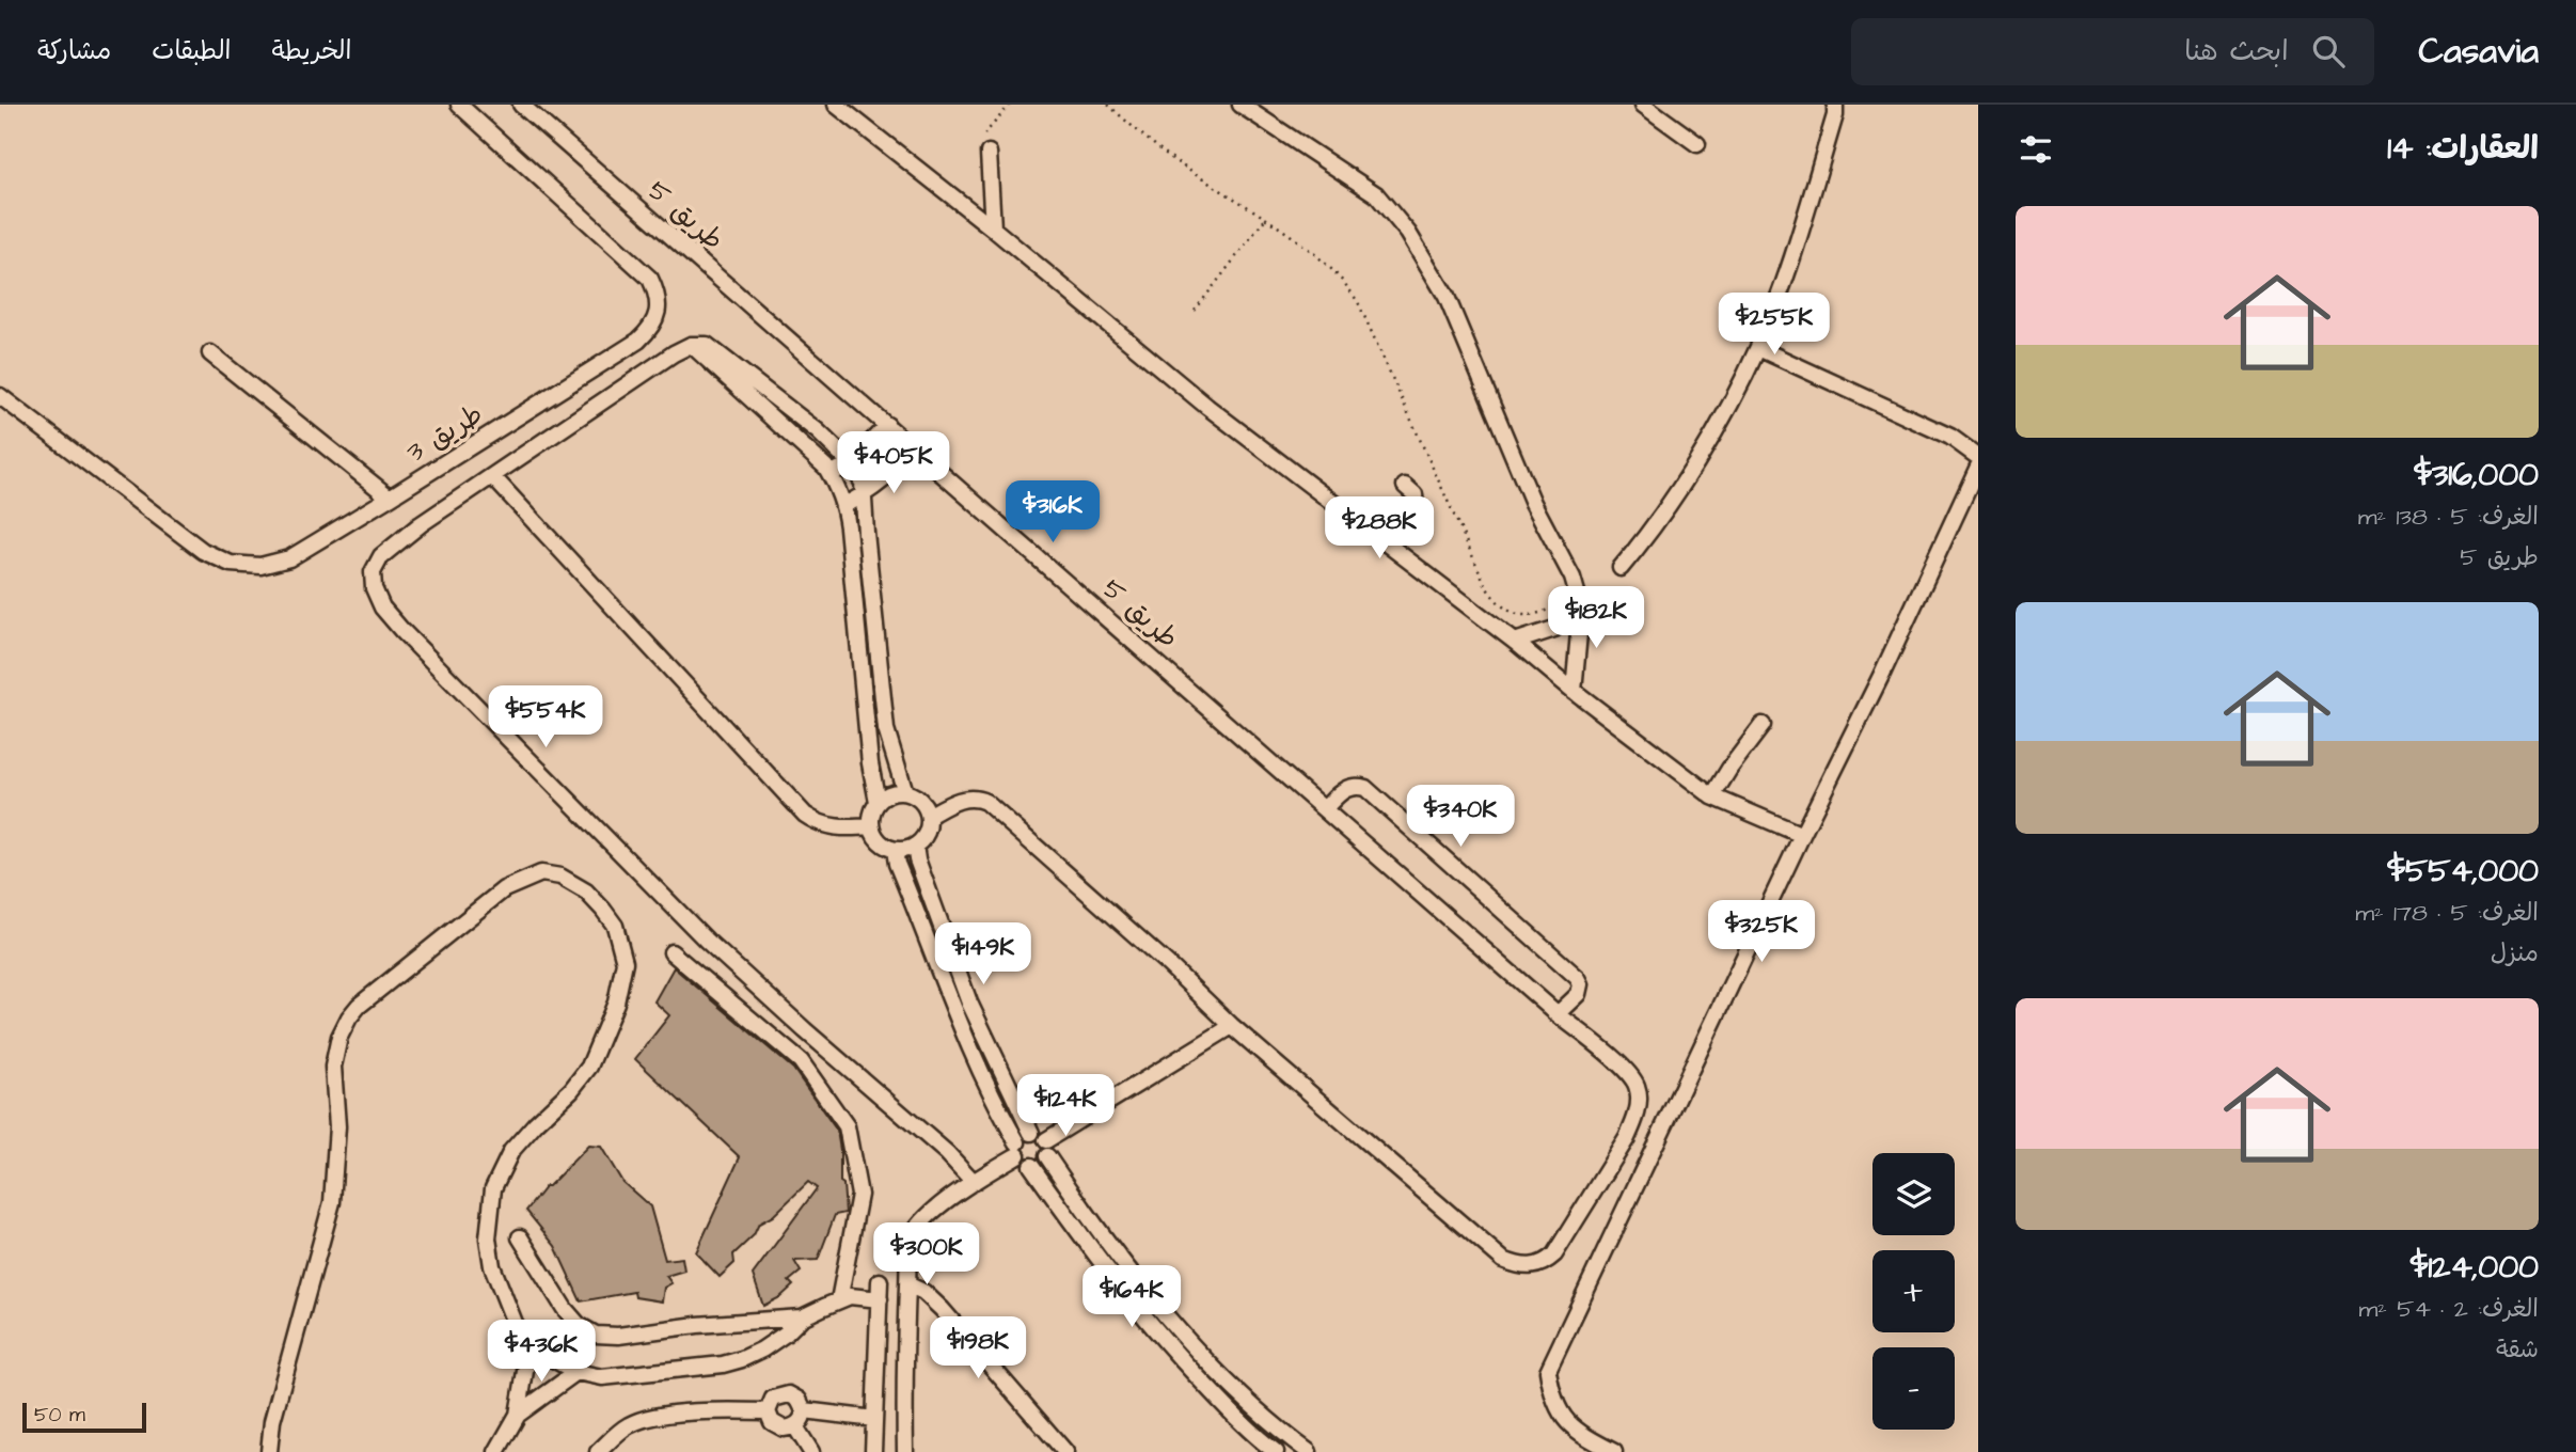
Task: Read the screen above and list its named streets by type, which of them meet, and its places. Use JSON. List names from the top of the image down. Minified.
{"streets":{"street":["طريق 5","طريق 3"]},"scale_bar":"50 m","page":{"header":"Casavia","search":"ابحث هنا","nav":["الخريطة","الطبقات","مشاركة"],"heading":"العقارات: 14","list":[{"name":"$316,000","note":"الغرف: 5 · 138 m² · طريق 5"},{"name":"$554,000","note":"الغرف: 5 · 178 m² · منزل"},{"name":"$124,000","note":"الغرف: 2 · 54 m² · شقة"}],"price":["$255K","$405K","$316K","$288K","$182K","$554K","$340K","$325K","$149K","$124K","$300K","$164K","$198K","$436K"],"map_buttons":["+","−"],"scale":"50 m"}}
